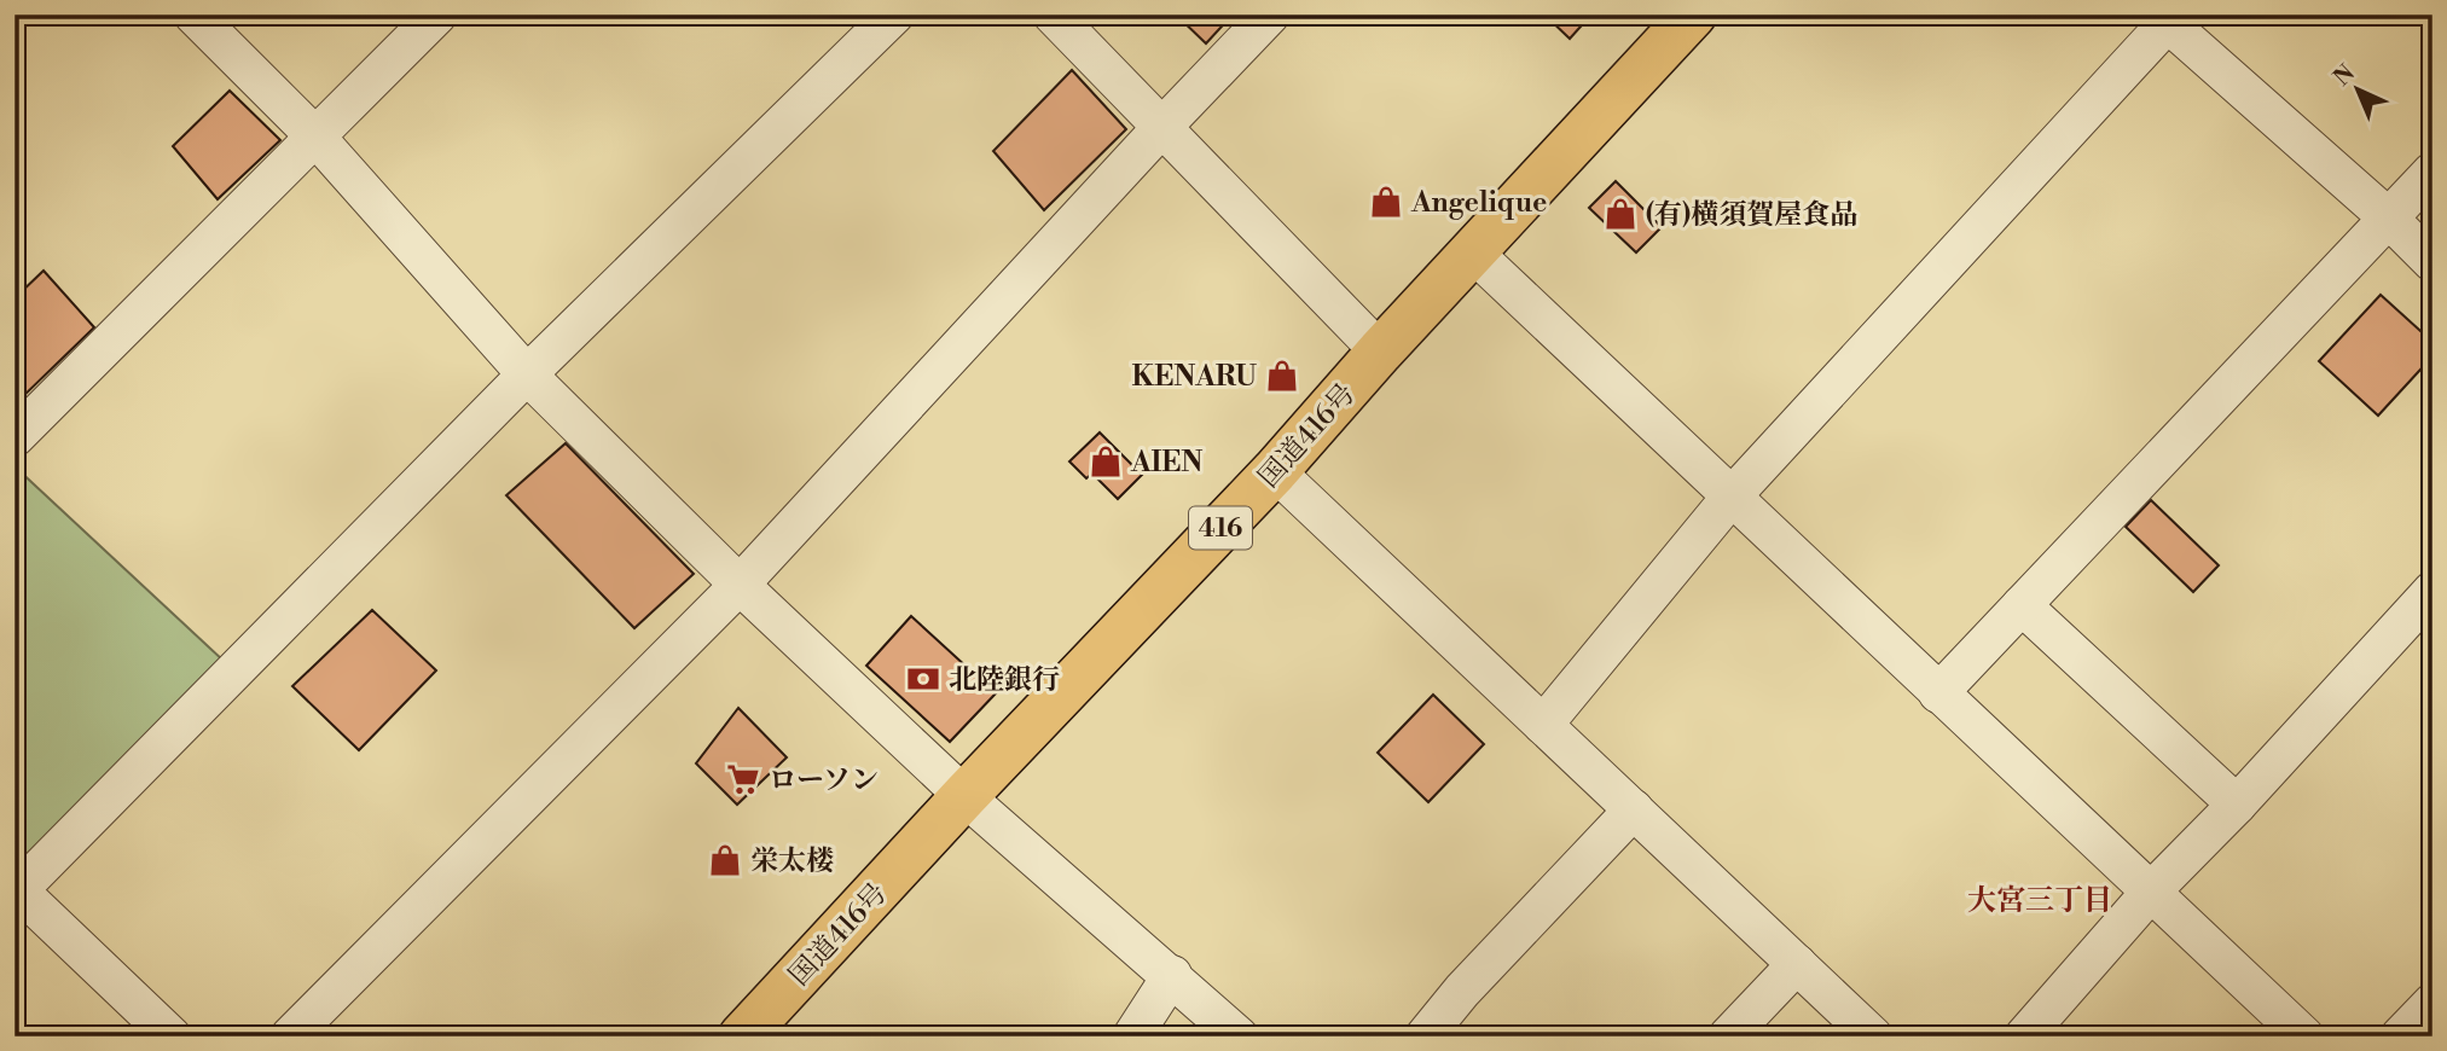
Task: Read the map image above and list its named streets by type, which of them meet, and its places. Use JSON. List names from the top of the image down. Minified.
{"streets":{"highway":["国道416号","416"]},"districts":["大宮三丁目"],"places":{"shop":["Angelique","(有)横須賀屋食品","KENARU","AIEN","栄太楼"],"bank":["北陸銀行"],"supermarket":["ローソン"]},"north":"top left"}
